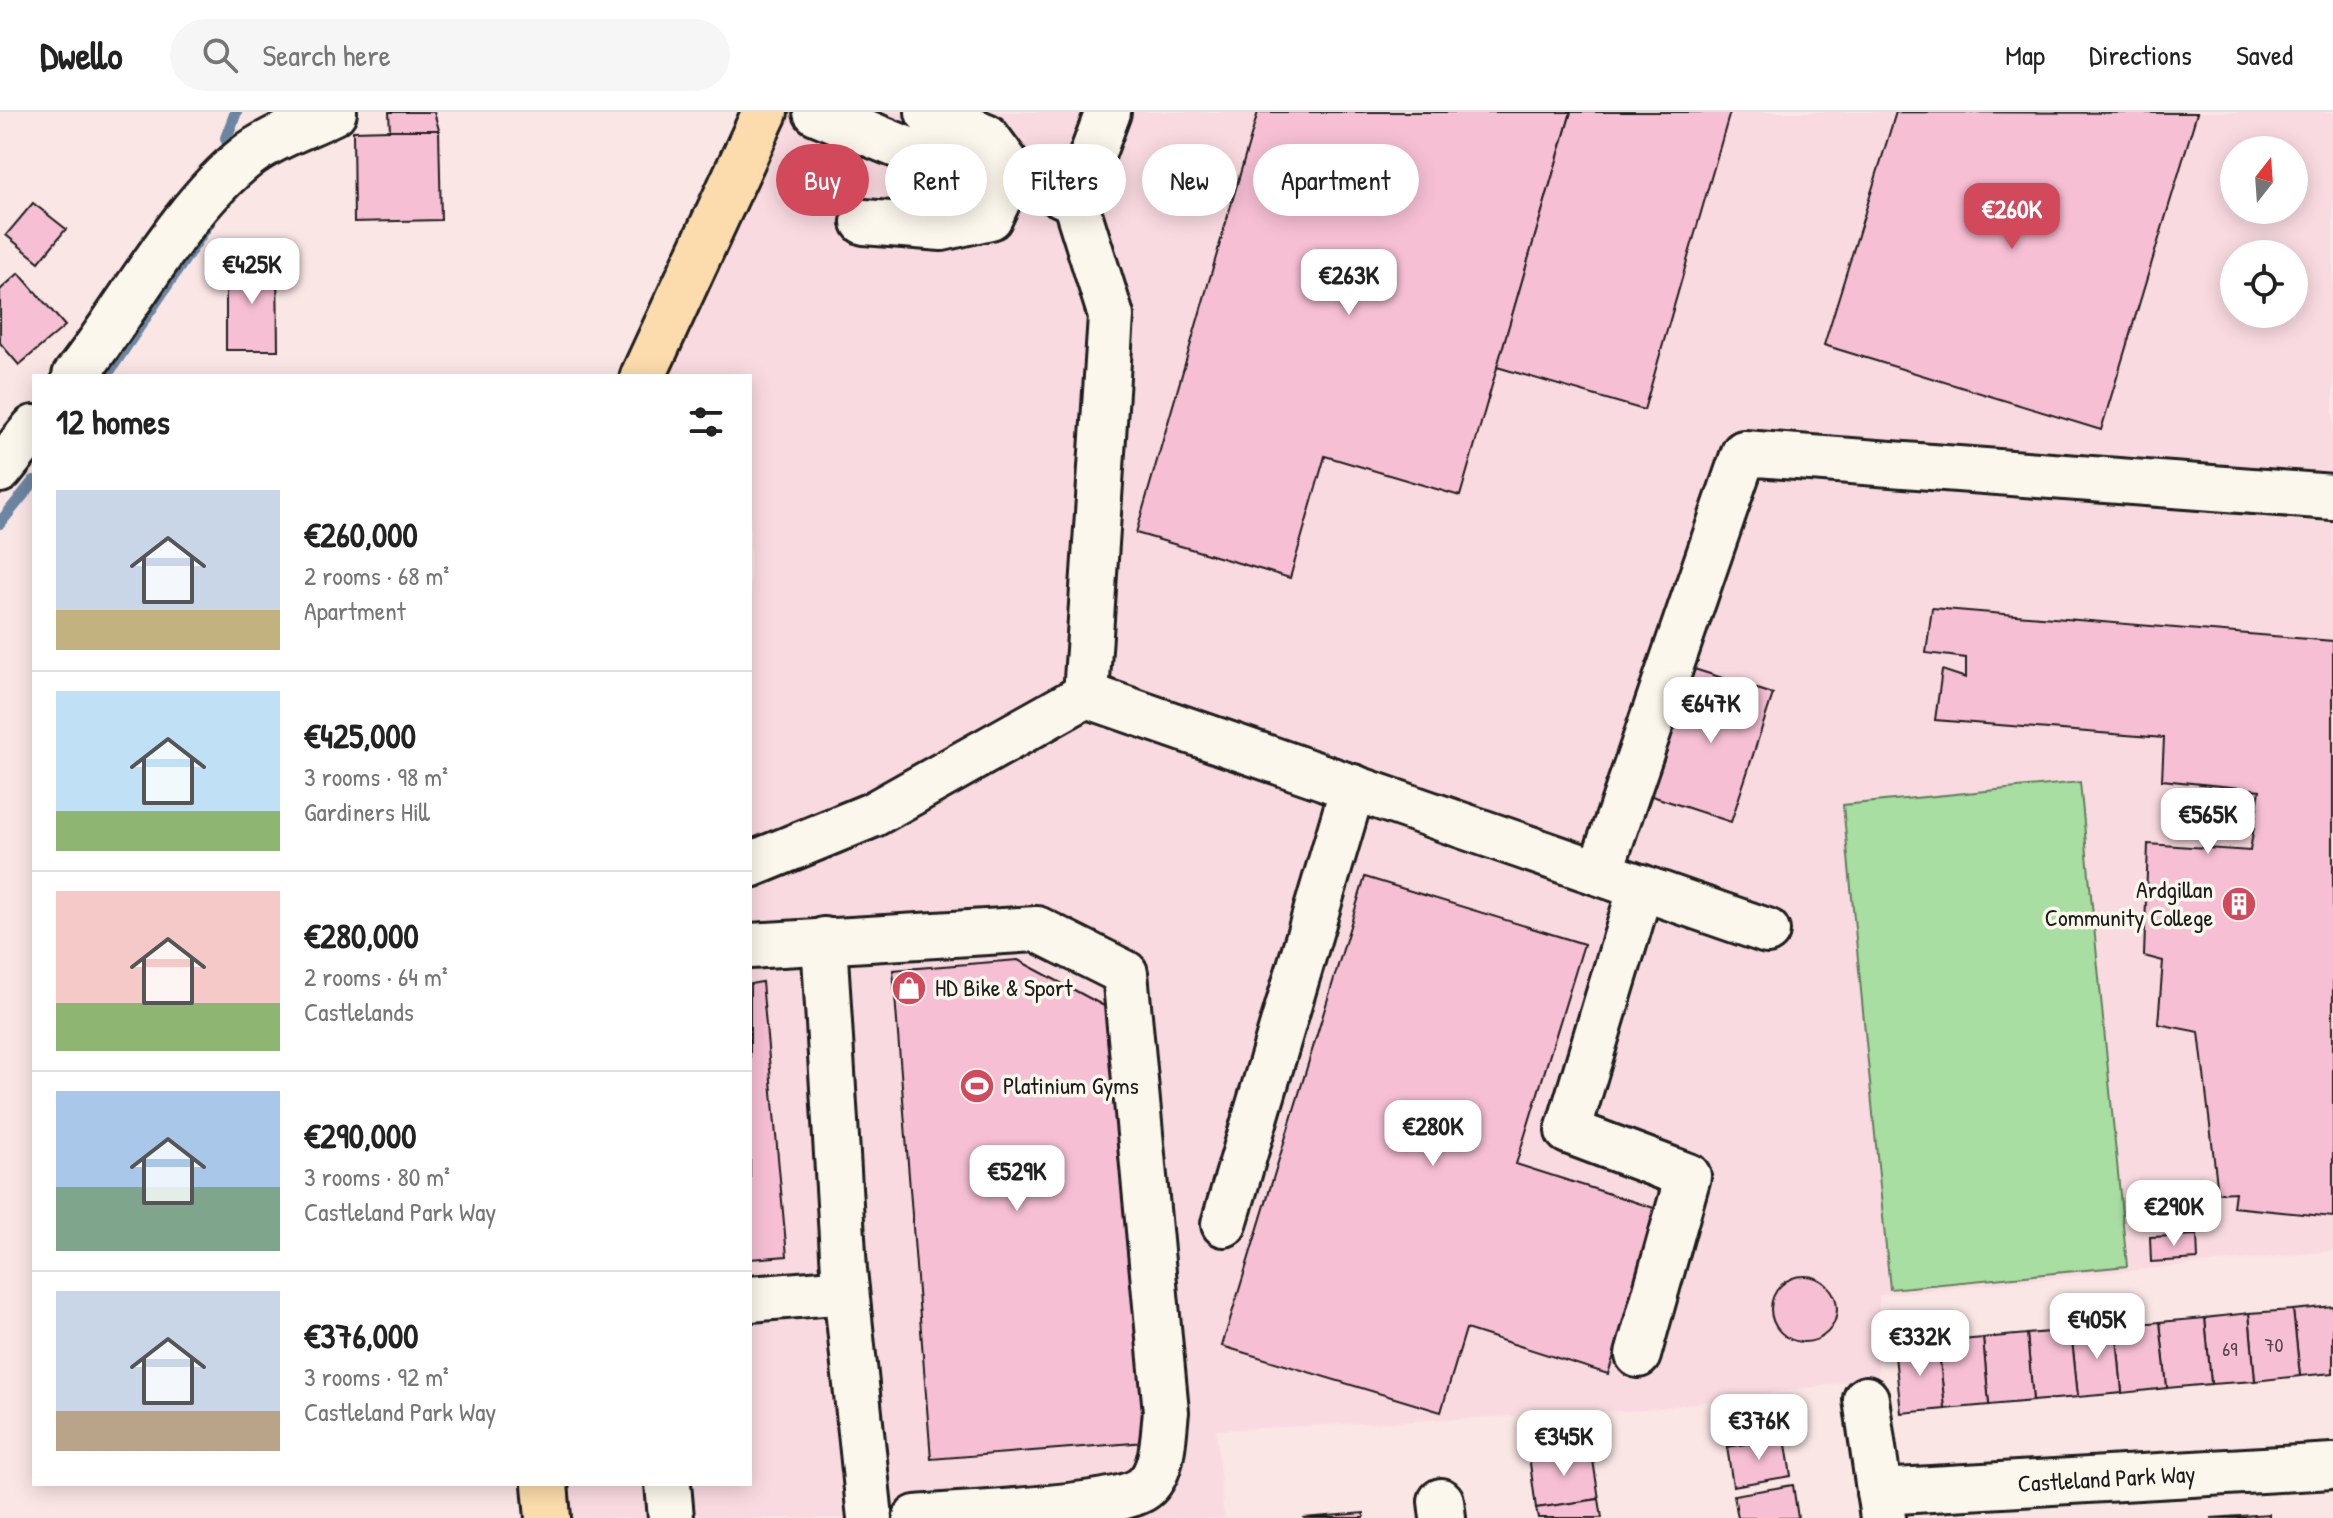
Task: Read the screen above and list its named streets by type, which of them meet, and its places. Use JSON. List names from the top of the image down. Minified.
{"streets":{"street":["Castleland Park Way"]},"places":{"building":["Ardgillan Community College"],"shop":["HD Bike & Sport"],"sports":["Platinium Gyms"]},"house_numbers":["70","69"],"north":"top","page":{"header":"Dwello","search":"Search here","nav":["Map","Directions","Saved"],"chip":["Buy","Rent","Filters","New","Apartment"],"price":["€260K","€425K","€263K","€647K","€565K","€280K","€529K","€290K","€405K","€332K","€376K","€345K"],"heading":"12 homes","list":[{"name":"€260,000","note":"2 rooms · 68 m² · Apartment"},{"name":"€425,000","note":"3 rooms · 98 m² · Gardiners Hill"},{"name":"€280,000","note":"2 rooms · 64 m² · Castlelands"},{"name":"€290,000","note":"3 rooms · 80 m² · Castleland Park Way"},{"name":"€376,000","note":"3 rooms · 92 m² · Castleland Park Way"}]}}
